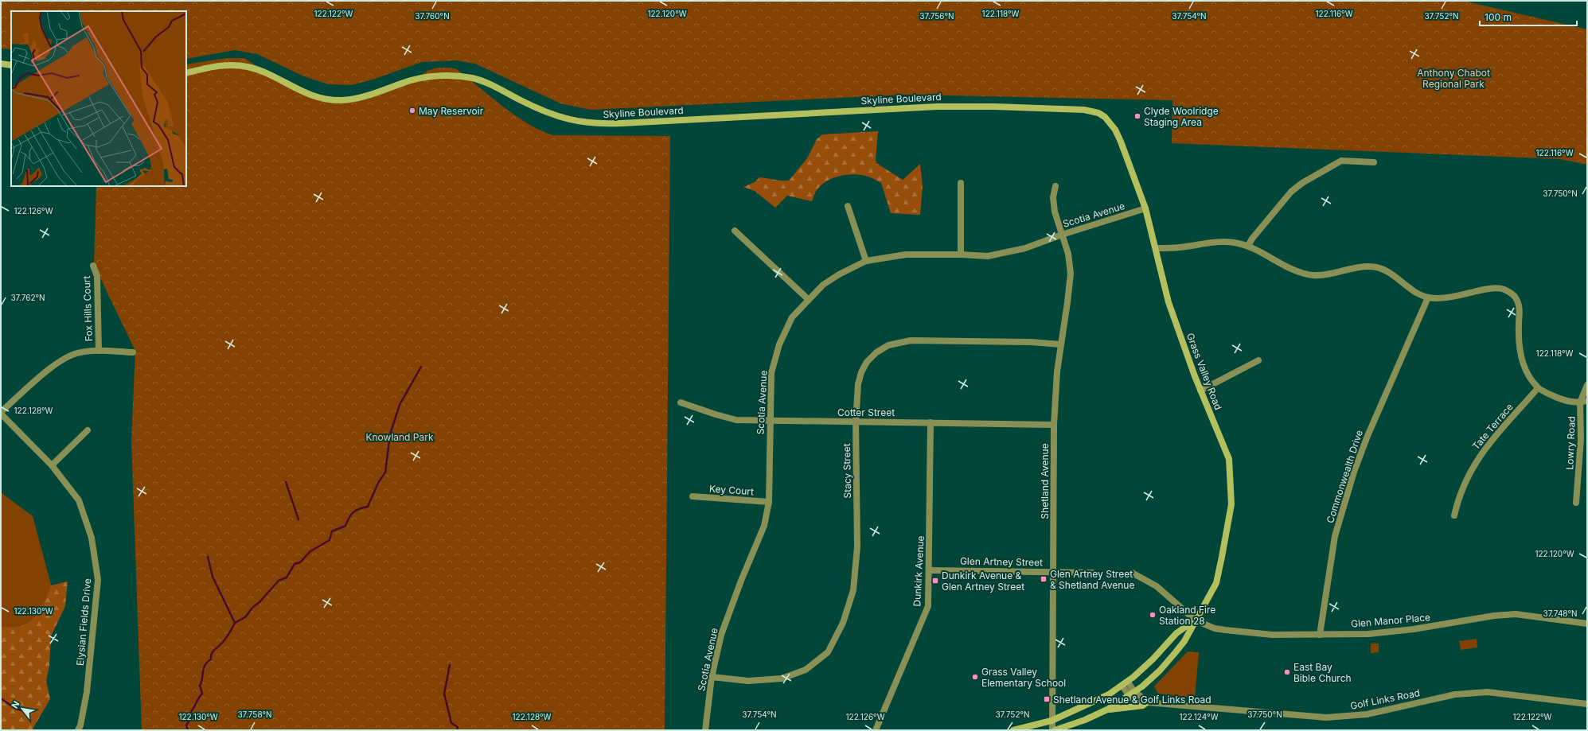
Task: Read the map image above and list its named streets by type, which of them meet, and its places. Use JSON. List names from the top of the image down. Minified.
{"streets":{"main road":["Skyline Boulevard","Grass Valley Road"],"street":["Scotia Avenue","Fox Hills Court","Cotter Street","Tate Terrace","Lowry Road","Stacy Street","Commonwealth Drive","Shetland Avenue","Key Court","Glen Artney Street","Dunkirk Avenue","Glen Manor Place","Elysian Fields Drive","Golf Links Road"]},"crossings":[["Skyline Boulevard","Grass Valley Road"],["Scotia Avenue","Grass Valley Road"],["Scotia Avenue","Cotter Street"],["Scotia Avenue","Stacy Street"],["Scotia Avenue","Shetland Avenue"],["Scotia Avenue","Key Court"],["Grass Valley Road","Glen Manor Place"],["Grass Valley Road","Golf Links Road"],["Cotter Street","Stacy Street"],["Cotter Street","Shetland Avenue"],["Cotter Street","Dunkirk Avenue"],["Stacy Street","Shetland Avenue"],["Commonwealth Drive","Glen Manor Place"],["Shetland Avenue","Glen Artney Street"],["Glen Artney Street","Dunkirk Avenue"]],"parks":["Anthony Chabot Regional Park","Knowland Park"],"places":{"other":["May Reservoir","Clyde Woolridge Staging Area","Oakland Fire Station 28","East Bay Bible Church","Grass Valley Elementary School"],"transit":["Glen Artney Street & Shetland Avenue","Dunkirk Avenue & Glen Artney Street","Shetland Avenue & Golf Links Road"]},"scale_bar":"100 m","north":"top left","coordinates":["122.122°W","122.120°W","122.118°W","122.116°W","37.760°N","37.756°N","37.754°N","37.752°N","37.750°N","122.126°W","37.762°N","122.128°W","122.130°W","37.748°N","37.758°N","122.124°W"]}
